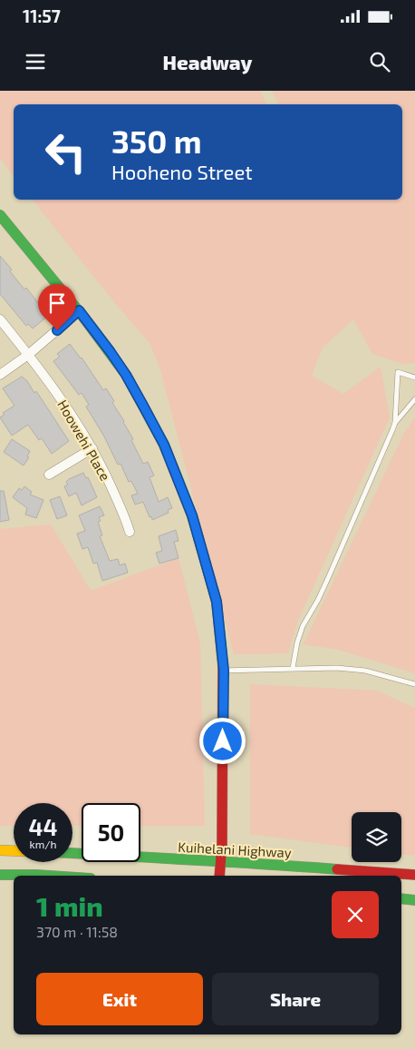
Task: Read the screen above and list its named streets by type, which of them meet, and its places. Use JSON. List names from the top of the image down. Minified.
{"streets":{"main road":["Kuihelani Highway"],"street":["Hoowehi Place"]},"page":{"status":"11:57","header":"Headway","turn":["350 m","Hooheno Street"],"speed":"44 km/h","limit":"50","heading":["1 min","370 m · 11:58"],"buttons":["Exit","Share"]}}
